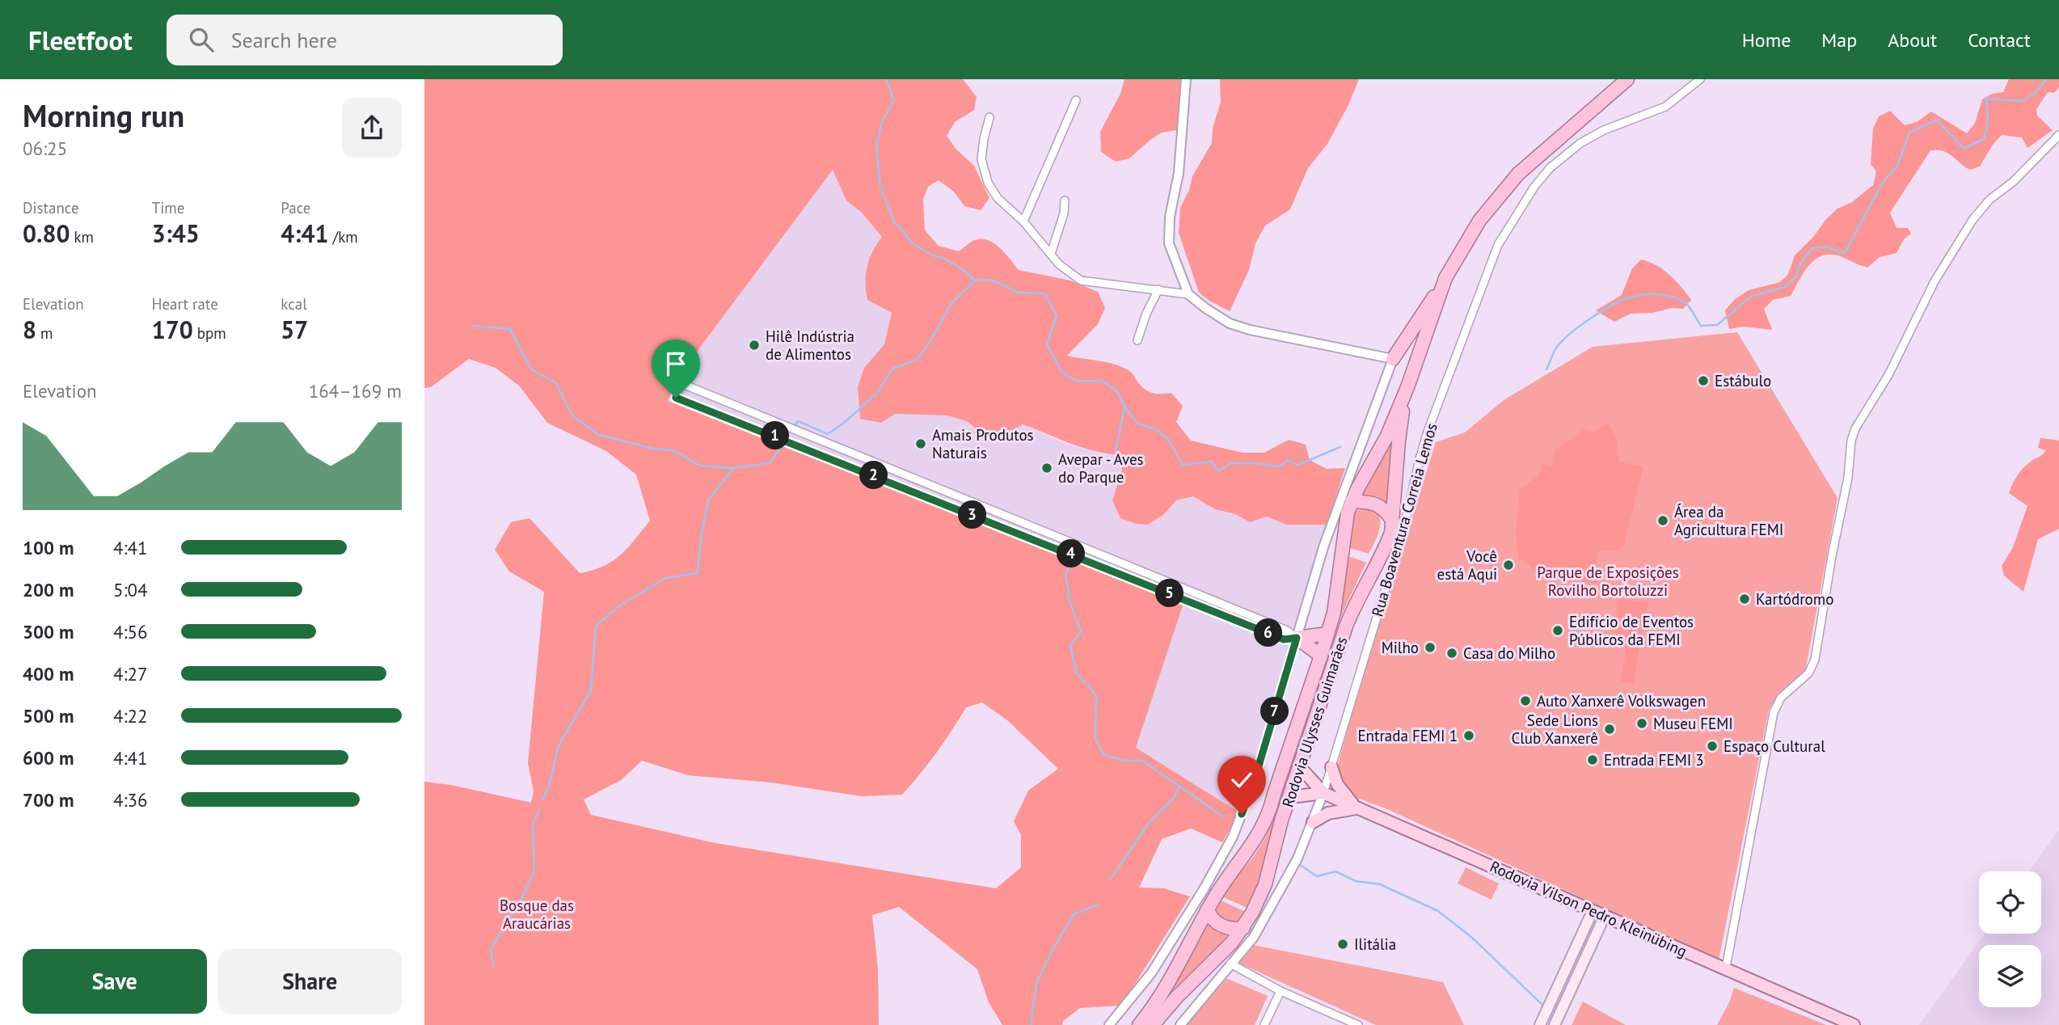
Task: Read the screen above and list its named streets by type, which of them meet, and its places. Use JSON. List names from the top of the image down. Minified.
{"streets":{"highway":["Rodovia Ulysses Guimarães"],"main road":["Rodovia Vilson Pedro Kleinübing"],"street":["Rua Boaventura Correia Lemos"]},"crossings":[["Rua Boaventura Correia Lemos","Rodovia Vilson Pedro Kleinübing"],["Rodovia Ulysses Guimarães","Rodovia Vilson Pedro Kleinübing"]],"parks":["Parque de Exposições Rovilho Bortoluzzi","Bosque das Araucárias"],"places":["Hilê Indústria de Alimentos","Estábulo","Amais Produtos Naturais","Avepar - Aves do Parque","Área da Agricultura FEMI","Você está Aqui","Kartódromo","Edifício de Eventos Públicos da FEMI","Milho","Casa do Milho","Auto Xanxerê Volkswagen","Museu FEMI","Sede Lions Club Xanxerê","Entrada FEMI 1","Espaço Cultural","Entrada FEMI 3","Ilitália"],"page":{"header":"Fleetfoot","search":"Search here","nav":["Home","Map","About","Contact"],"heading":["Morning run","06:25"],"stats":[["Distance","0.80 km"],["Time","3:45"],["Pace","4:41 /km"],["Elevation","8 m"],["Heart rate","170 bpm"],["kcal","57"]],"chart":["Elevation","164–169 m"],"pins":["1","2","3","4","5","6","7"],"list":[{"name":"100 m","note":"4:41"},{"name":"200 m","note":"5:04"},{"name":"300 m","note":"4:56"},{"name":"400 m","note":"4:27"},{"name":"500 m","note":"4:22"},{"name":"600 m","note":"4:41"},{"name":"700 m","note":"4:36"}],"buttons":["Save","Share"]}}
